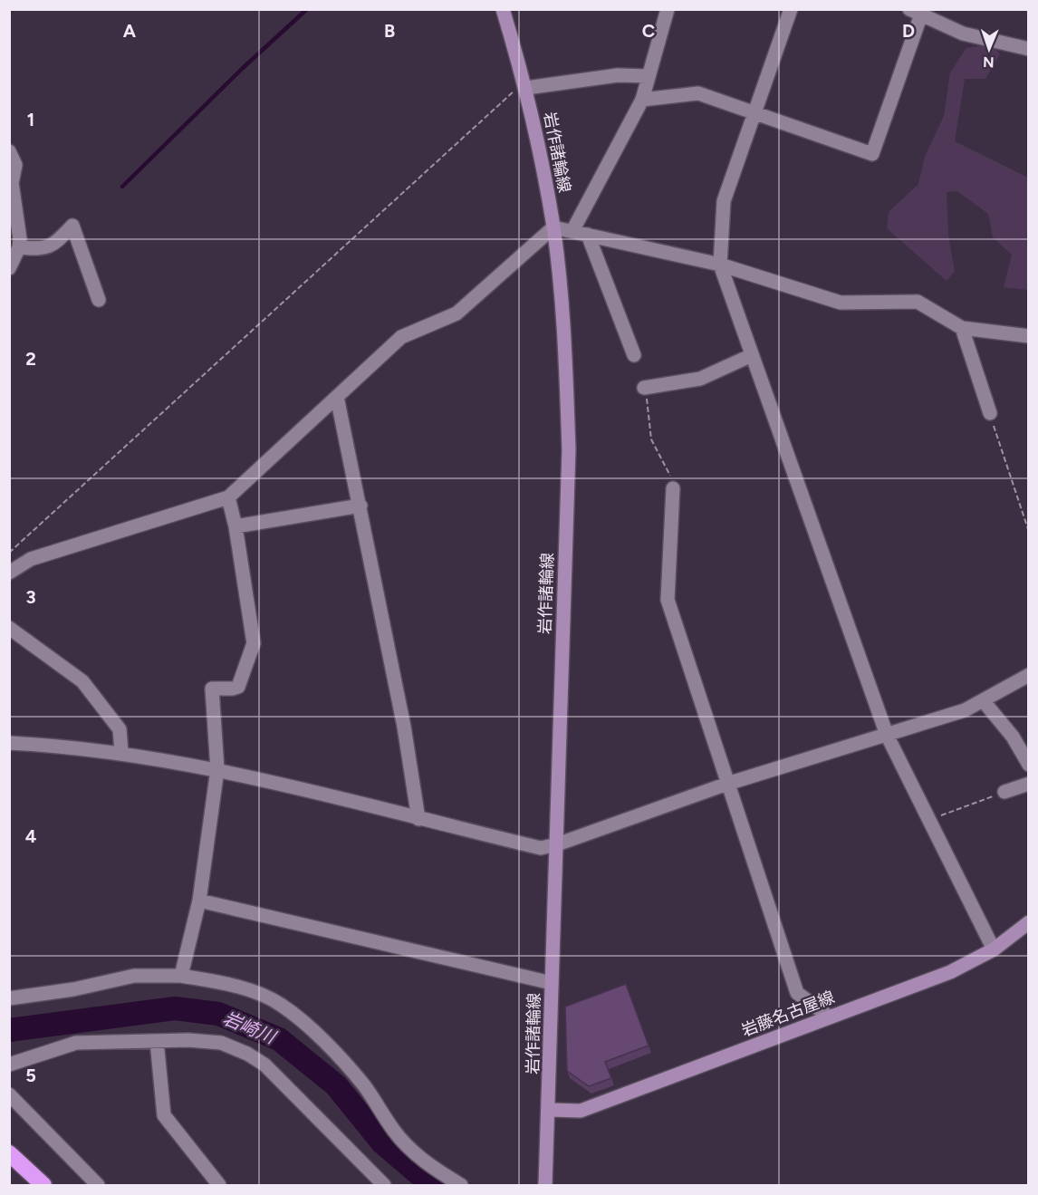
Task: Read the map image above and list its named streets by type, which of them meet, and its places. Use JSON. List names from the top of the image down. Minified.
{"streets":{"main road":["岩作諸輪線","岩藤名古屋線"]},"crossings":[["岩作諸輪線","岩藤名古屋線"]],"water":["岩崎川"],"north":"bottom","grid":{"columns":["A","B","C","D"],"rows":["1","2","3","4","5"]}}
